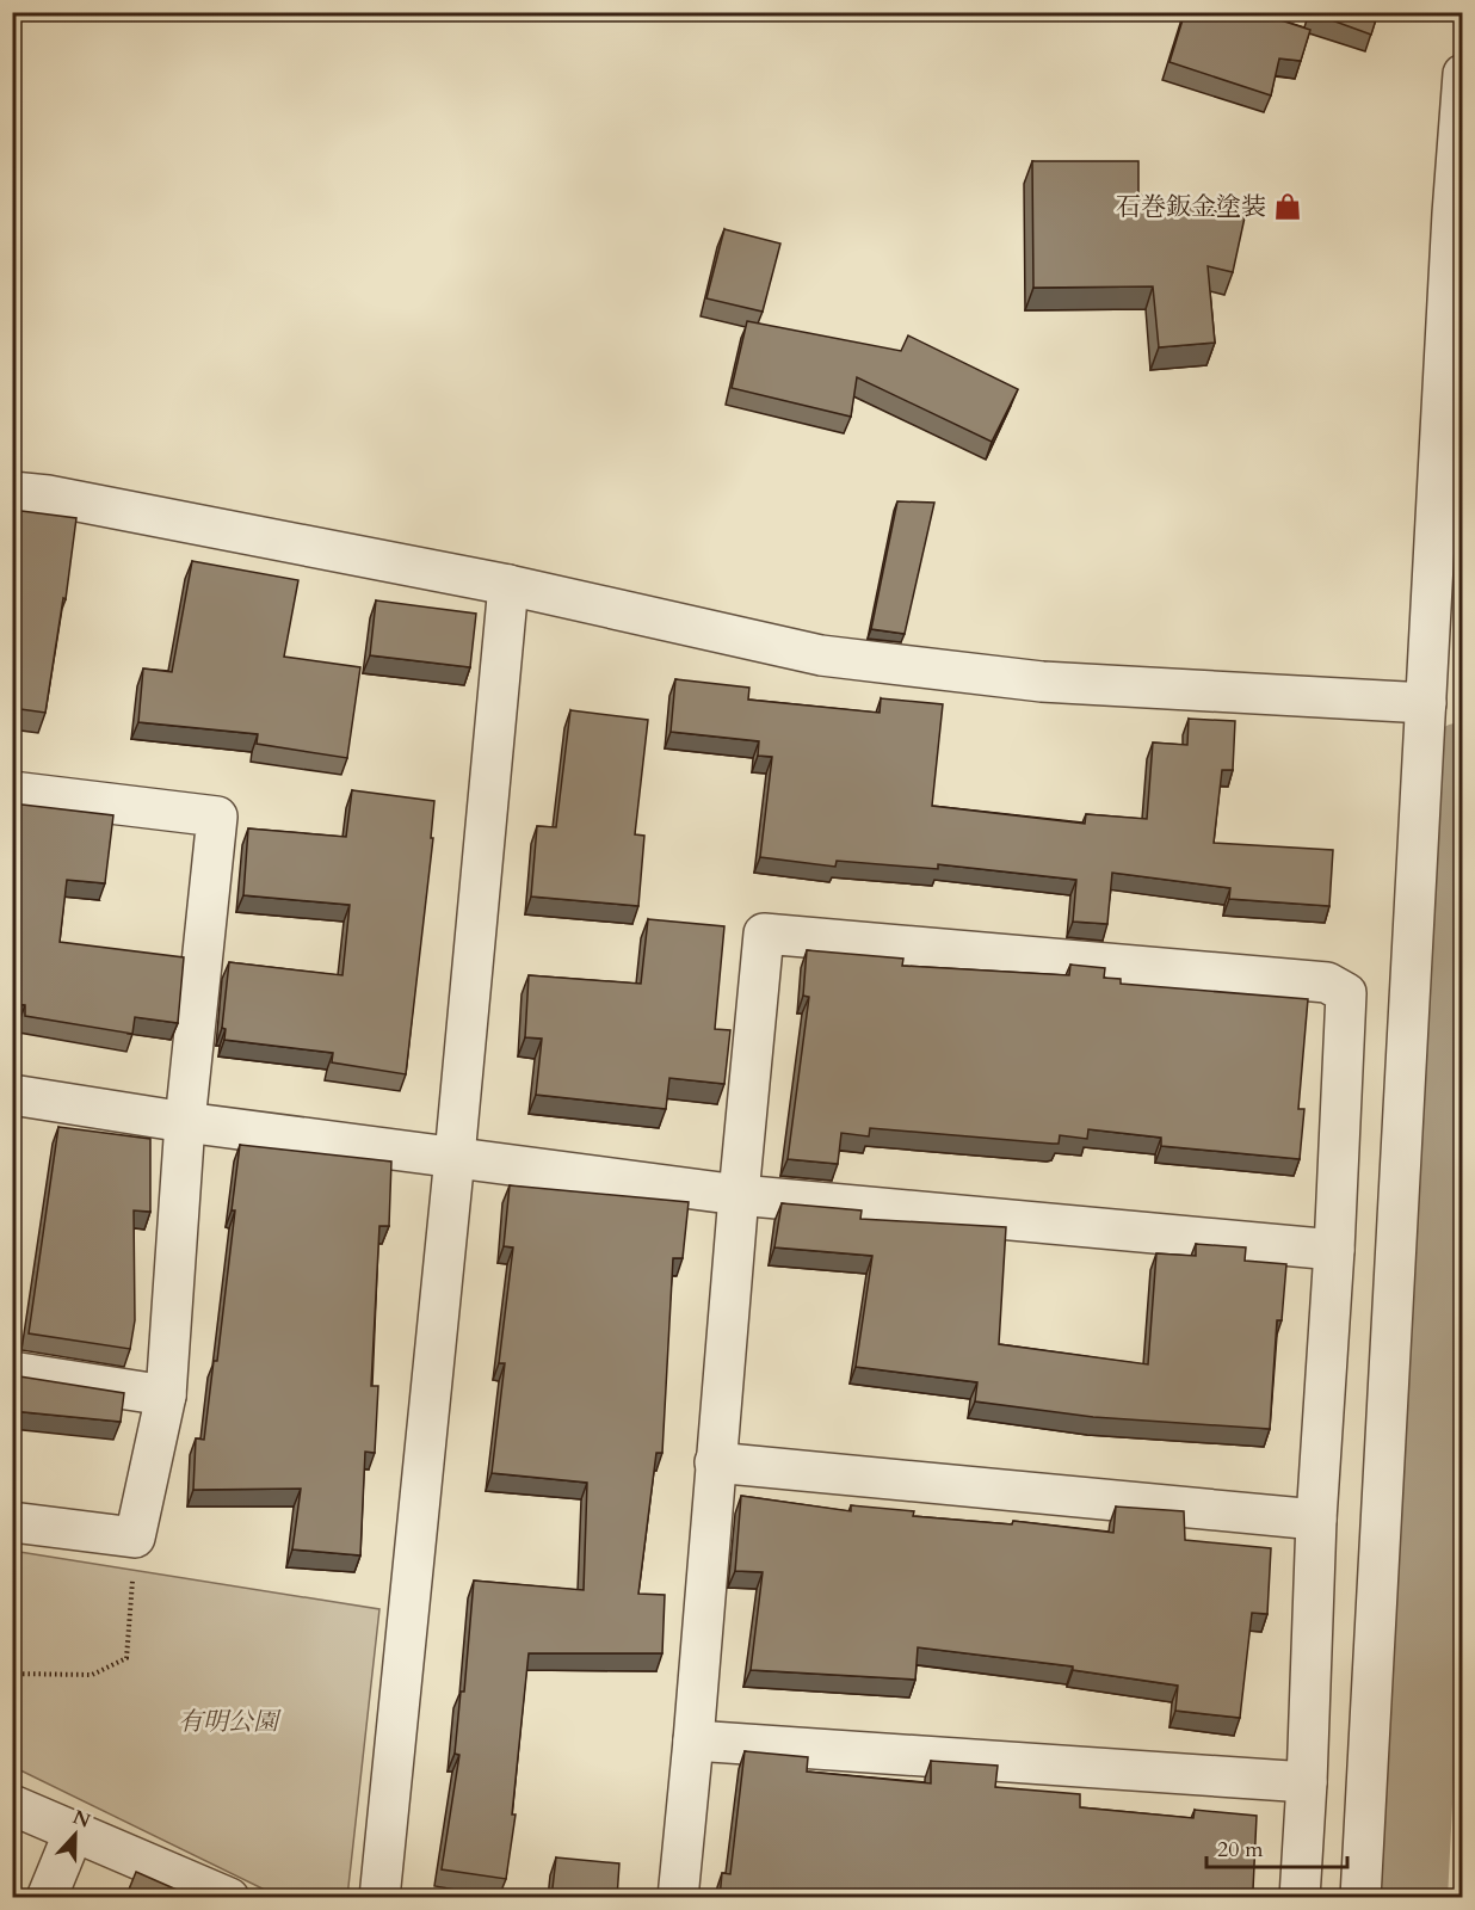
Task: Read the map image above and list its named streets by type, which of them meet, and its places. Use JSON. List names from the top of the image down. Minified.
{"parks":["有明公園"],"places":{"shop":["石巻鈑金塗装"]},"scale_bar":"20 m","north":"top"}
